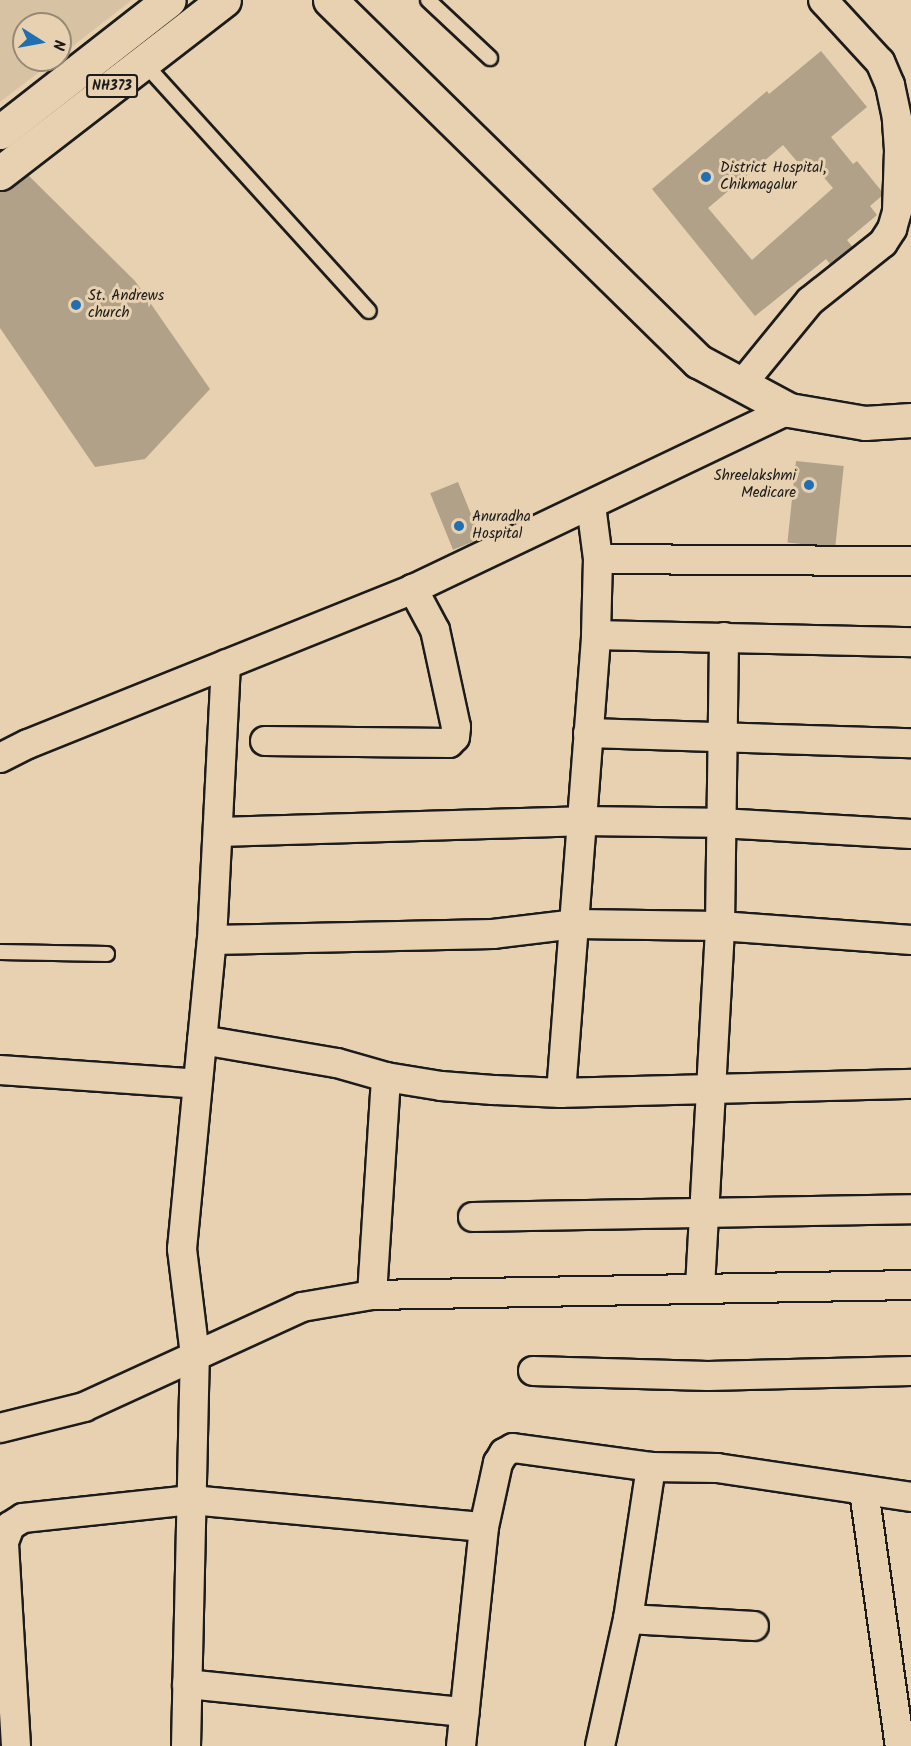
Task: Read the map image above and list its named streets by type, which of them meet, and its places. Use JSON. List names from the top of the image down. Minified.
{"streets":{"main road":["NH373"]},"places":["District Hospital, Chikmagalur","St. Andrews church","Shreelakshmi Medicare","Anuradha Hospital"],"north":"right"}
